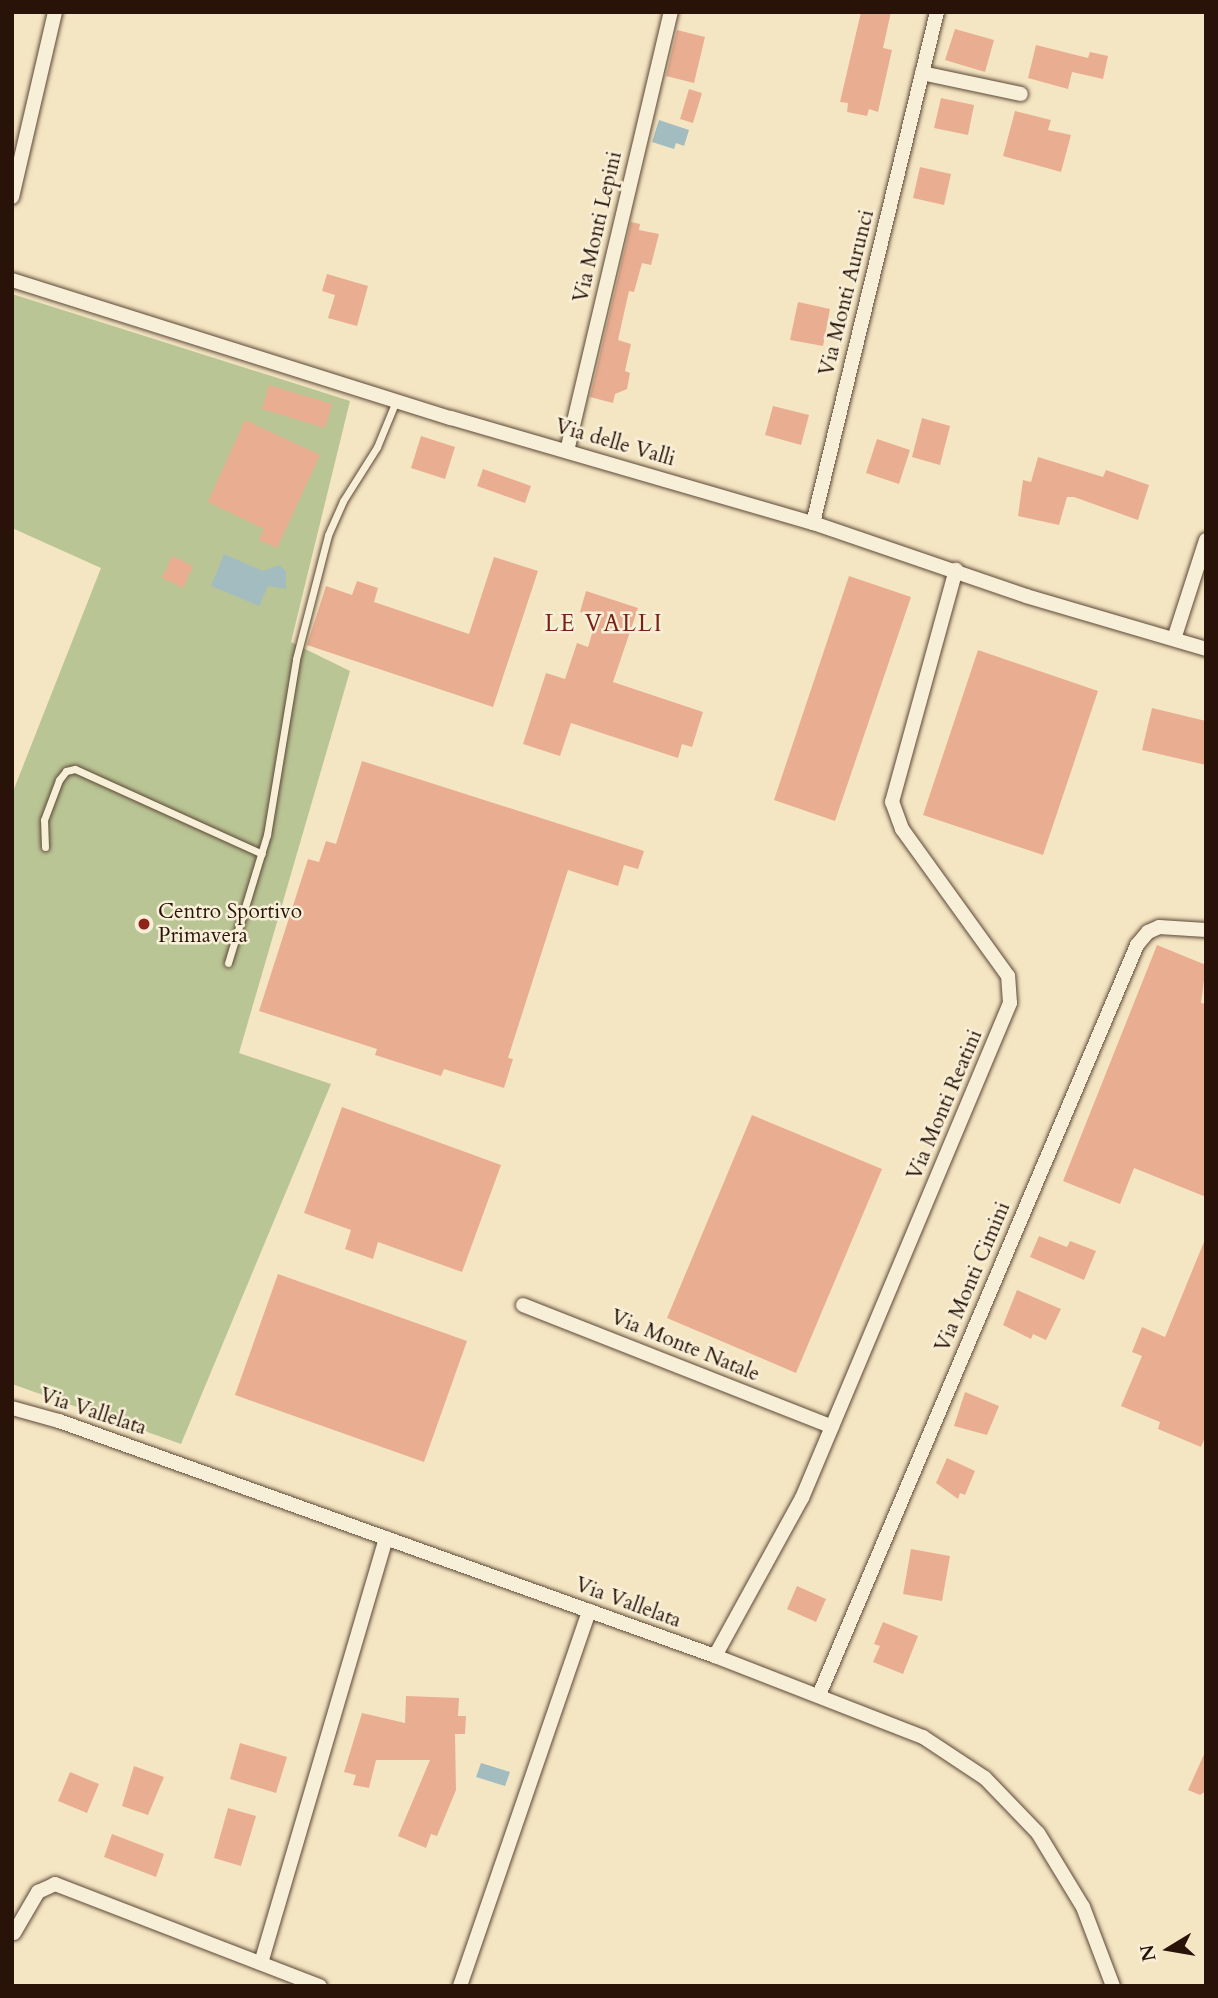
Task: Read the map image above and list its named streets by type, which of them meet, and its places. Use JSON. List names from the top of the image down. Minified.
{"streets":{"street":["Via Monti Lepini","Via Monti Aurunci","Via delle Valli","Via Monti Reatini","Via Monti Cimini","Via Monte Natale","Via Vallelata"]},"crossings":[["Via Monti Lepini","Via delle Valli"],["Via Monti Aurunci","Via delle Valli"],["Via delle Valli","Via Monti Reatini"],["Via Monti Reatini","Via Monte Natale"],["Via Monti Reatini","Via Vallelata"],["Via Monti Cimini","Via Vallelata"]],"districts":["LE VALLI"],"places":["Centro Sportivo Primavera"],"north":"left"}
